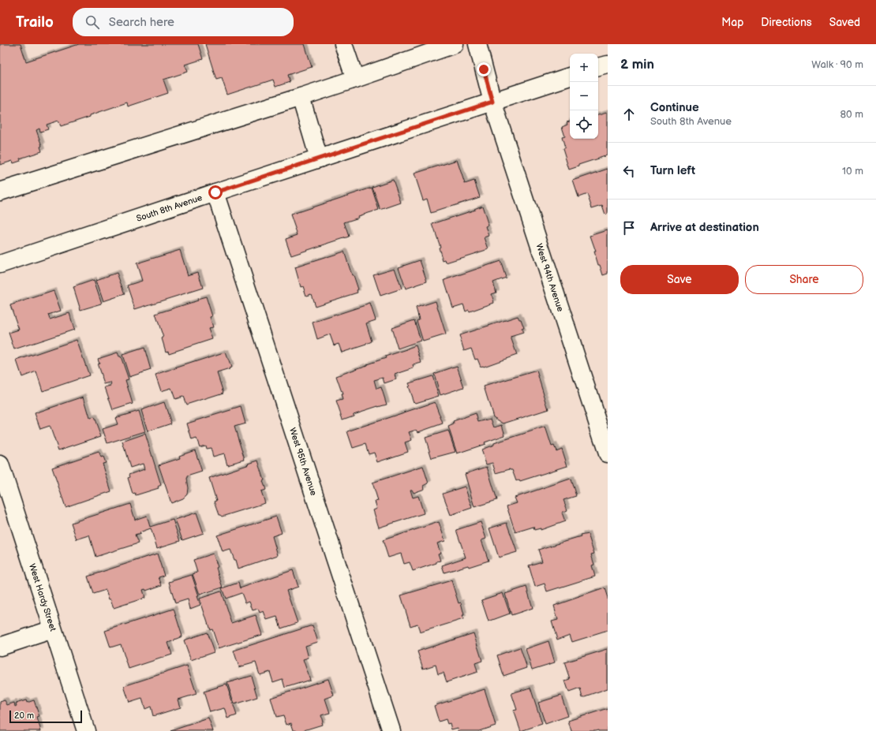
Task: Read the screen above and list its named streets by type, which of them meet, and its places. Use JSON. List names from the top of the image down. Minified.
{"streets":{"street":["South 8th Avenue","West 94th Avenue","West 95th Avenue","West Hardy Street"]},"crossings":[["South 8th Avenue","West 94th Avenue"],["South 8th Avenue","West 95th Avenue"]],"scale_bar":"20 m","page":{"header":"Trailo","search":"Search here","nav":["Map","Directions","Saved"],"heading":["2 min","Walk · 90 m"],"map_buttons":["+","−"],"list":[["Continue","South 8th Avenue","80 m"],["Turn left","10 m"],"Arrive at destination"],"buttons":["Save","Share"],"scale":"20 m"}}
